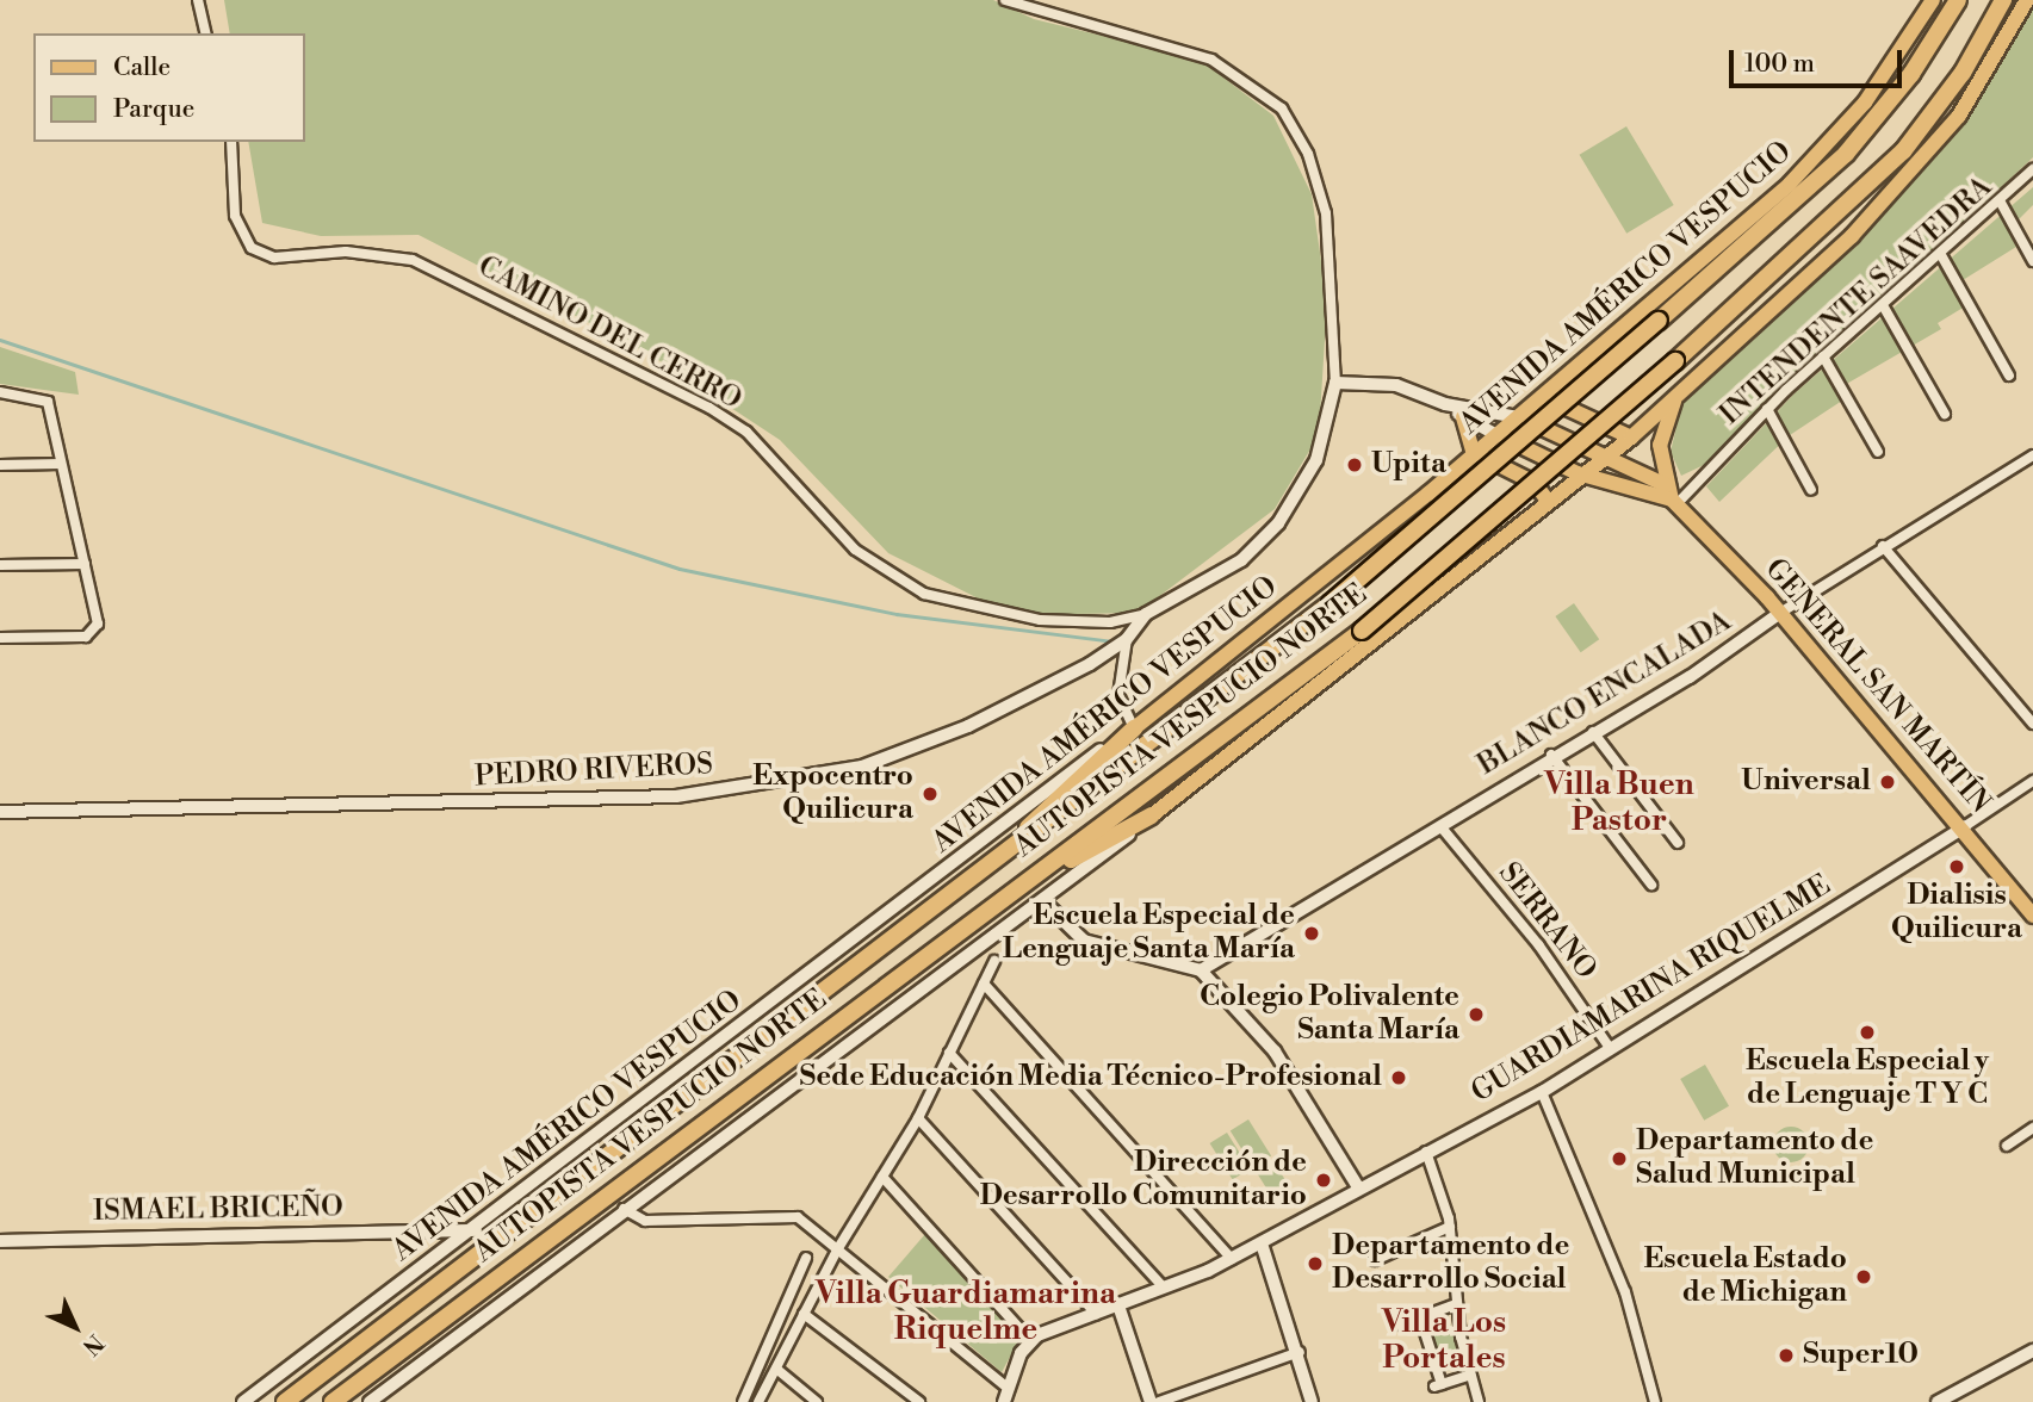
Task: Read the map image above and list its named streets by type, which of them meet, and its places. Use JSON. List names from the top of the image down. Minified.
{"streets":{"highway":["AUTOPISTA VESPUCIO NORTE"],"main road":["AVENIDA AMÉRICO VESPUCIO","GENERAL SAN MARTÍN"],"street":["INTENDENTE SAAVEDRA","CAMINO DEL CERRO","BLANCO ENCALADA","PEDRO RIVEROS","SERRANO","GUARDIAMARINA RIQUELME","ISMAEL BRICEÑO"]},"crossings":[["AVENIDA AMÉRICO VESPUCIO","GENERAL SAN MARTÍN"],["AVENIDA AMÉRICO VESPUCIO","ISMAEL BRICEÑO"],["INTENDENTE SAAVEDRA","GENERAL SAN MARTÍN"],["CAMINO DEL CERRO","PEDRO RIVEROS"],["GENERAL SAN MARTÍN","BLANCO ENCALADA"],["GENERAL SAN MARTÍN","GUARDIAMARINA RIQUELME"],["BLANCO ENCALADA","SERRANO"],["SERRANO","GUARDIAMARINA RIQUELME"]],"districts":["Villa Buen Pastor","Villa Guardiamarina Riquelme","Villa Los Portales"],"places":["Upita","Universal","Expocentro Quilicura","Dialisis Quilicura","Escuela Especial de Lenguaje Santa María","Colegio Polivalente Santa María","Escuela Especial y de Lenguaje T Y C","Sede Educación Media Técnico-Profesional","Departamento de Salud Municipal","Dirección de Desarrollo Comunitario","Departamento de Desarrollo Social","Escuela Estado de Michigan","Super10"],"legend":["Calle","Parque"],"scale_bar":"100 m","north":"bottom right"}
